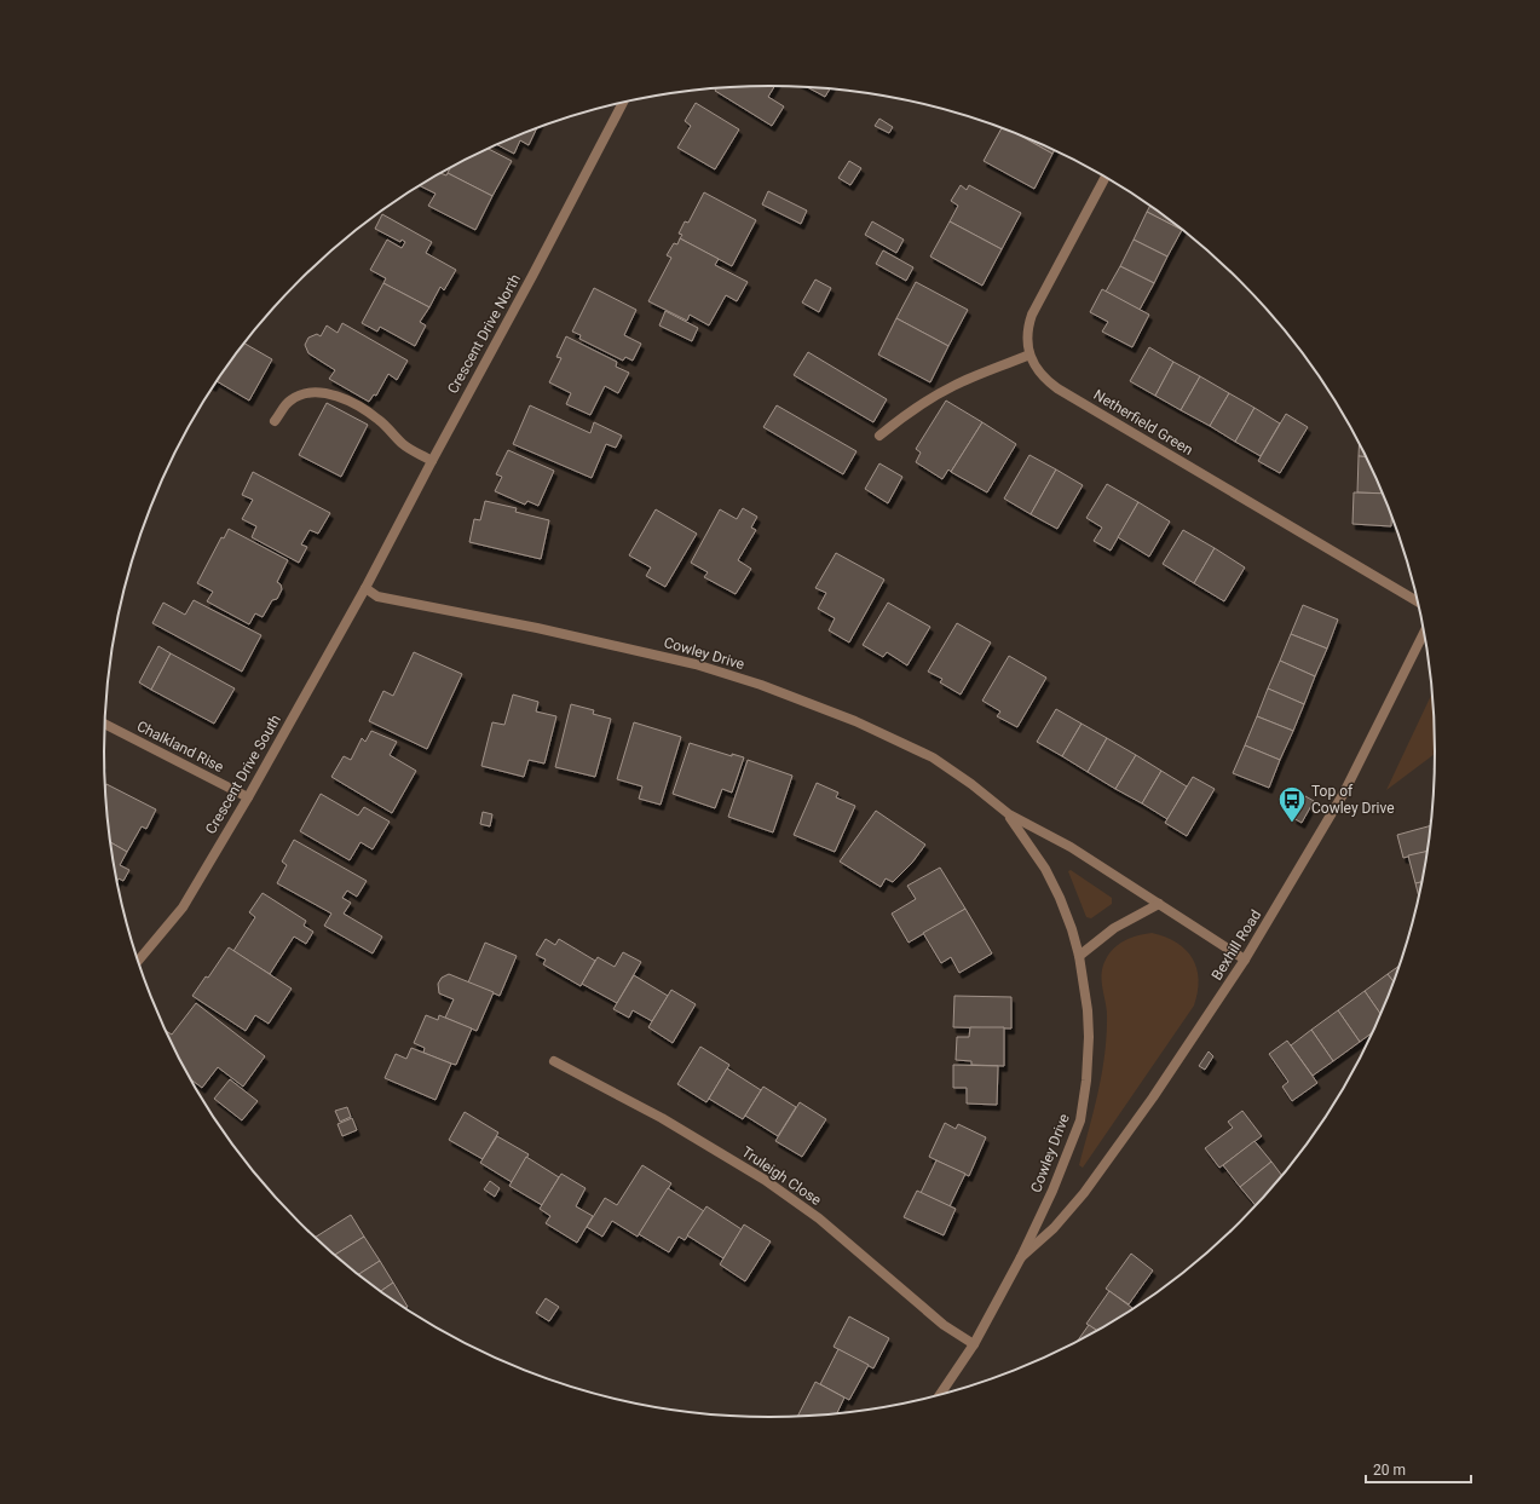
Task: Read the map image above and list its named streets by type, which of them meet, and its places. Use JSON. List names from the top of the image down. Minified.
{"streets":{"street":["Crescent Drive North","Netherfield Green","Cowley Drive","Chalkland Rise","Crescent Drive South","Bexhill Road","Truleigh Close"]},"crossings":[["Crescent Drive North","Cowley Drive"],["Crescent Drive North","Crescent Drive South"],["Cowley Drive","Crescent Drive South"],["Cowley Drive","Bexhill Road"],["Cowley Drive","Truleigh Close"],["Chalkland Rise","Crescent Drive South"]],"places":{"bus stop":["Top of Cowley Drive"]},"scale_bar":"20 m"}
